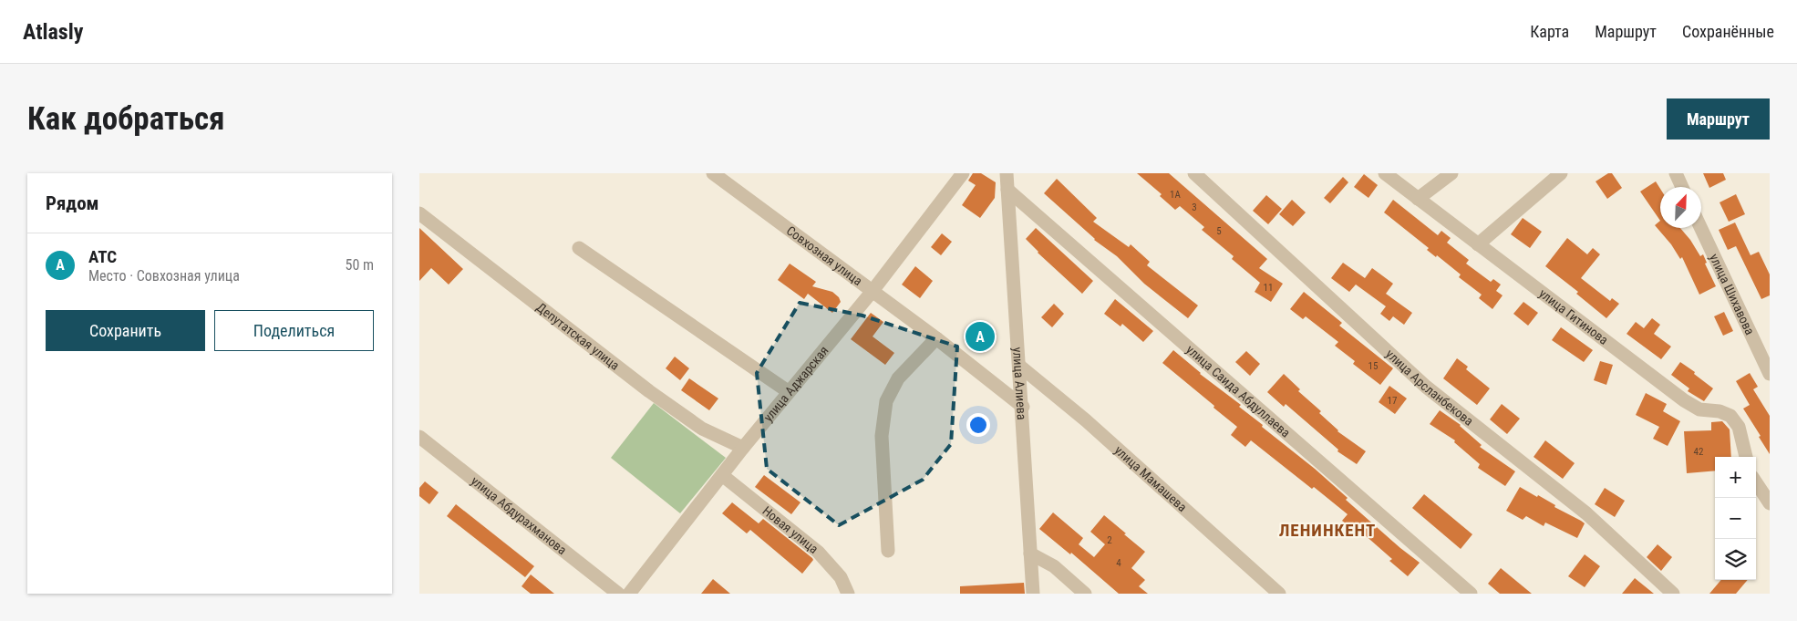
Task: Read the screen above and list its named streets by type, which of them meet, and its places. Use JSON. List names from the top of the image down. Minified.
{"streets":{"street":["Совхозная улица","улица Шихавова","улица Гитинова","Депутатская улица","улица Аджарская","улица Алиева","улица Арсланбекова","улица Саида Абдуллаева","улица Мамашева","улица Абдурахманова","Новая улица"]},"crossings":[["Совхозная улица","улица Аджарская"],["Совхозная улица","улица Алиева"],["Депутатская улица","улица Аджарская"],["улица Аджарская","Новая улица"],["улица Алиева","улица Саида Абдуллаева"],["улица Алиева","улица Мамашева"]],"districts":["ЛЕНИНКЕНТ"],"house_numbers":["1А","3","5","11","15","17","42","2","4"],"north":"top right","page":{"header":"Atlasly","nav":["Карта","Маршрут","Сохранённые"],"buttons":["Маршрут",["Сохранить","Поделиться"]],"title":"Как добраться","heading":"Рядом","list":[{"mark":"A","name":"АТС","note":"Место · Совхозная улица","value":"50 m"}],"pins":"A","map_buttons":["+","−"]}}
